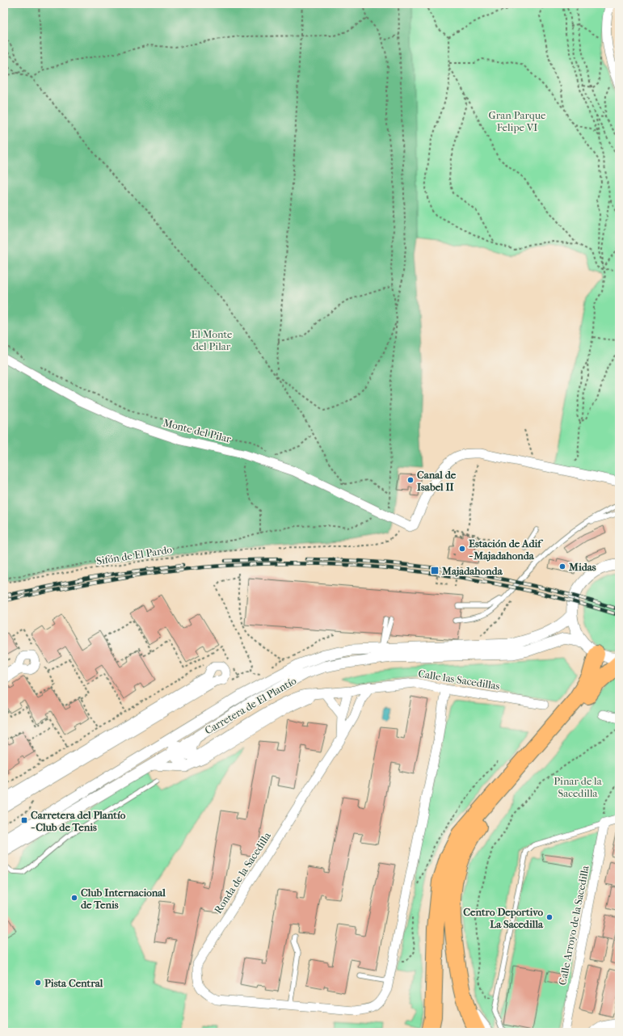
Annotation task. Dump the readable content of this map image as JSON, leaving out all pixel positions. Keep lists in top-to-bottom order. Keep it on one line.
{"streets":{"street":["Monte del Pilar","Calle las Sacedillas","Carretera de El Plantío","Ronda de la Sacedilla","Calle Arroyo de la Sacedilla"],"path":["Sifón de El Pardo"]},"crossings":[["Calle las Sacedillas","Carretera de El Plantío"],["Calle las Sacedillas","Ronda de la Sacedilla"]],"parks":["Gran Parque Felipe VI","El Monte del Pilar","Pinar de la Sacedilla"],"places":{"other":["Canal de Isabel II","Estación de Adif - Majadahonda","Midas","Club Internacional de Tenis","Centro Deportivo La Sacedilla","Pista Central"],"transit":["Majadahonda","Carretera del Plantío - Club de Tenis"]}}
